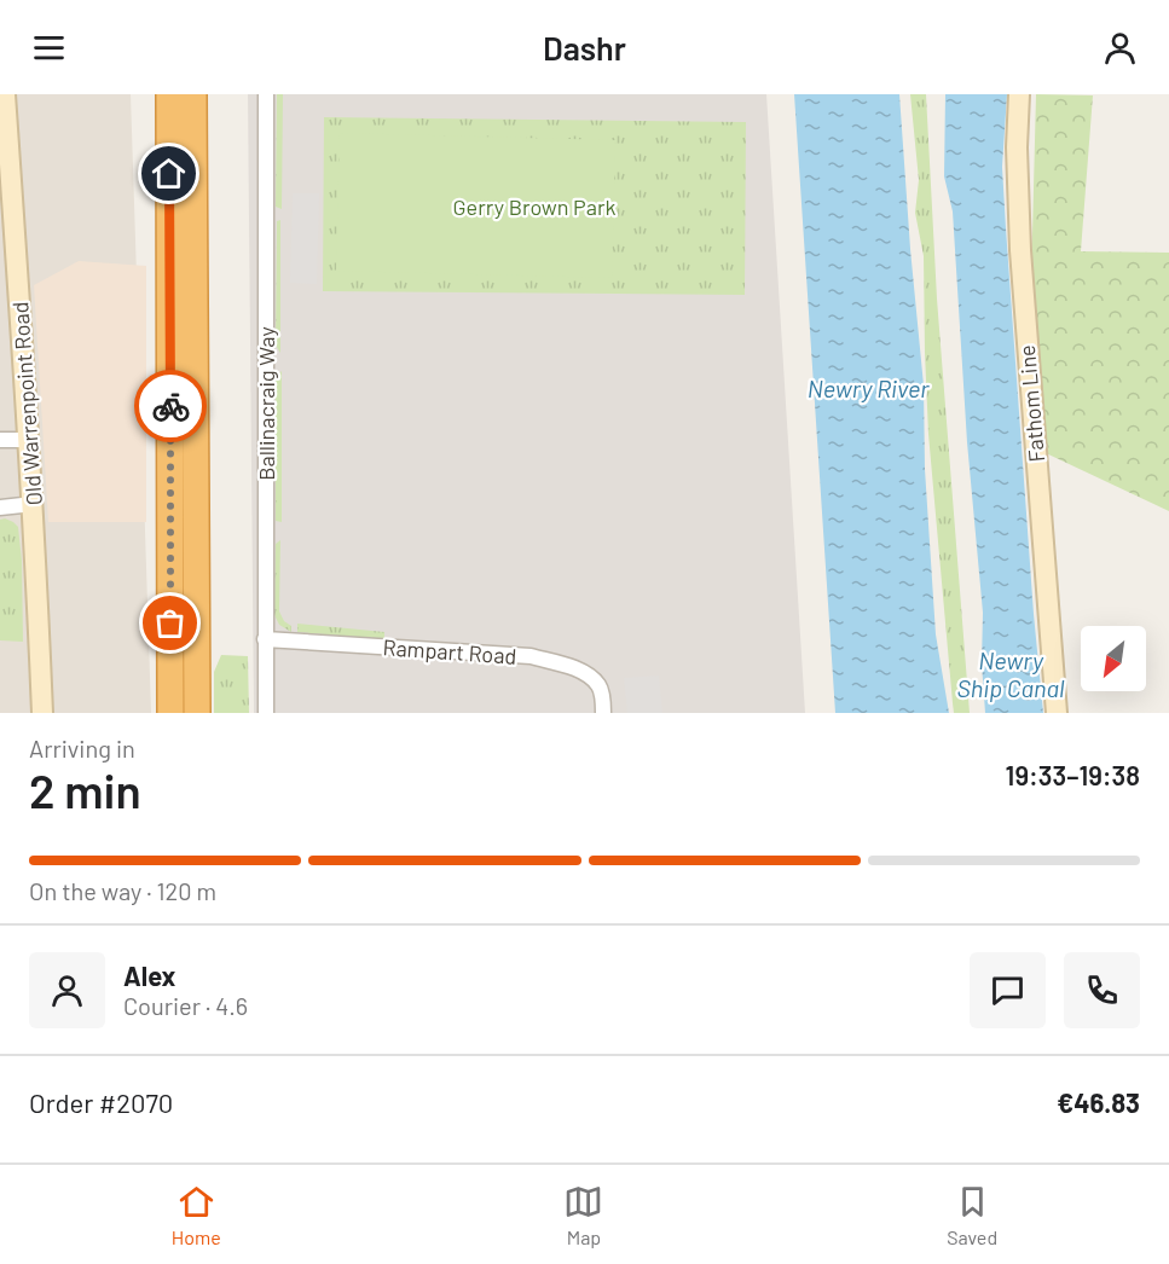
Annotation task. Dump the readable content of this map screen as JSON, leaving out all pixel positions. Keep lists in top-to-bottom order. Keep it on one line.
{"streets":{"street":["Old Warrenpoint Road","Ballinacraig Way","Fathom Line","Rampart Road"]},"crossings":[["Ballinacraig Way","Rampart Road"]],"water":["Newry River","Newry Ship Canal"],"parks":["Gerry Brown Park"],"north":"bottom left","page":{"header":"Dashr","heading":["2 min","Arriving in","19:33–19:38"],"panel":["Alex","Courier · 4.6","Order #2070","€46.83"],"bar":"On the way · 120 m","tabs":["Home","Map","Saved"]}}
